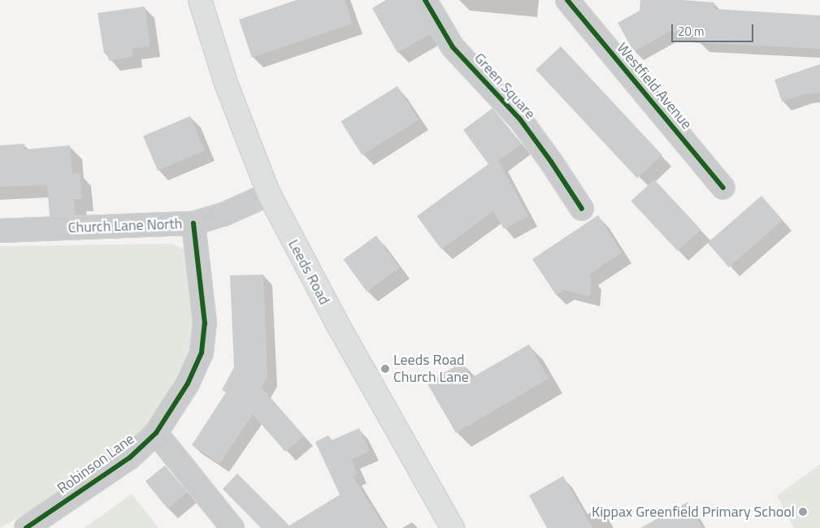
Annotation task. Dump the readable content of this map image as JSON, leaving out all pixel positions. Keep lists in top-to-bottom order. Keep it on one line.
{"streets":{"main road":["Leeds Road"],"street":["Green Square","Westfield Avenue","Church Lane North","Robinson Lane"]},"crossings":[["Church Lane North","Leeds Road"],["Church Lane North","Robinson Lane"]],"places":["Leeds Road Church Lane","Kippax Greenfield Primary School"],"scale_bar":"20 m"}
